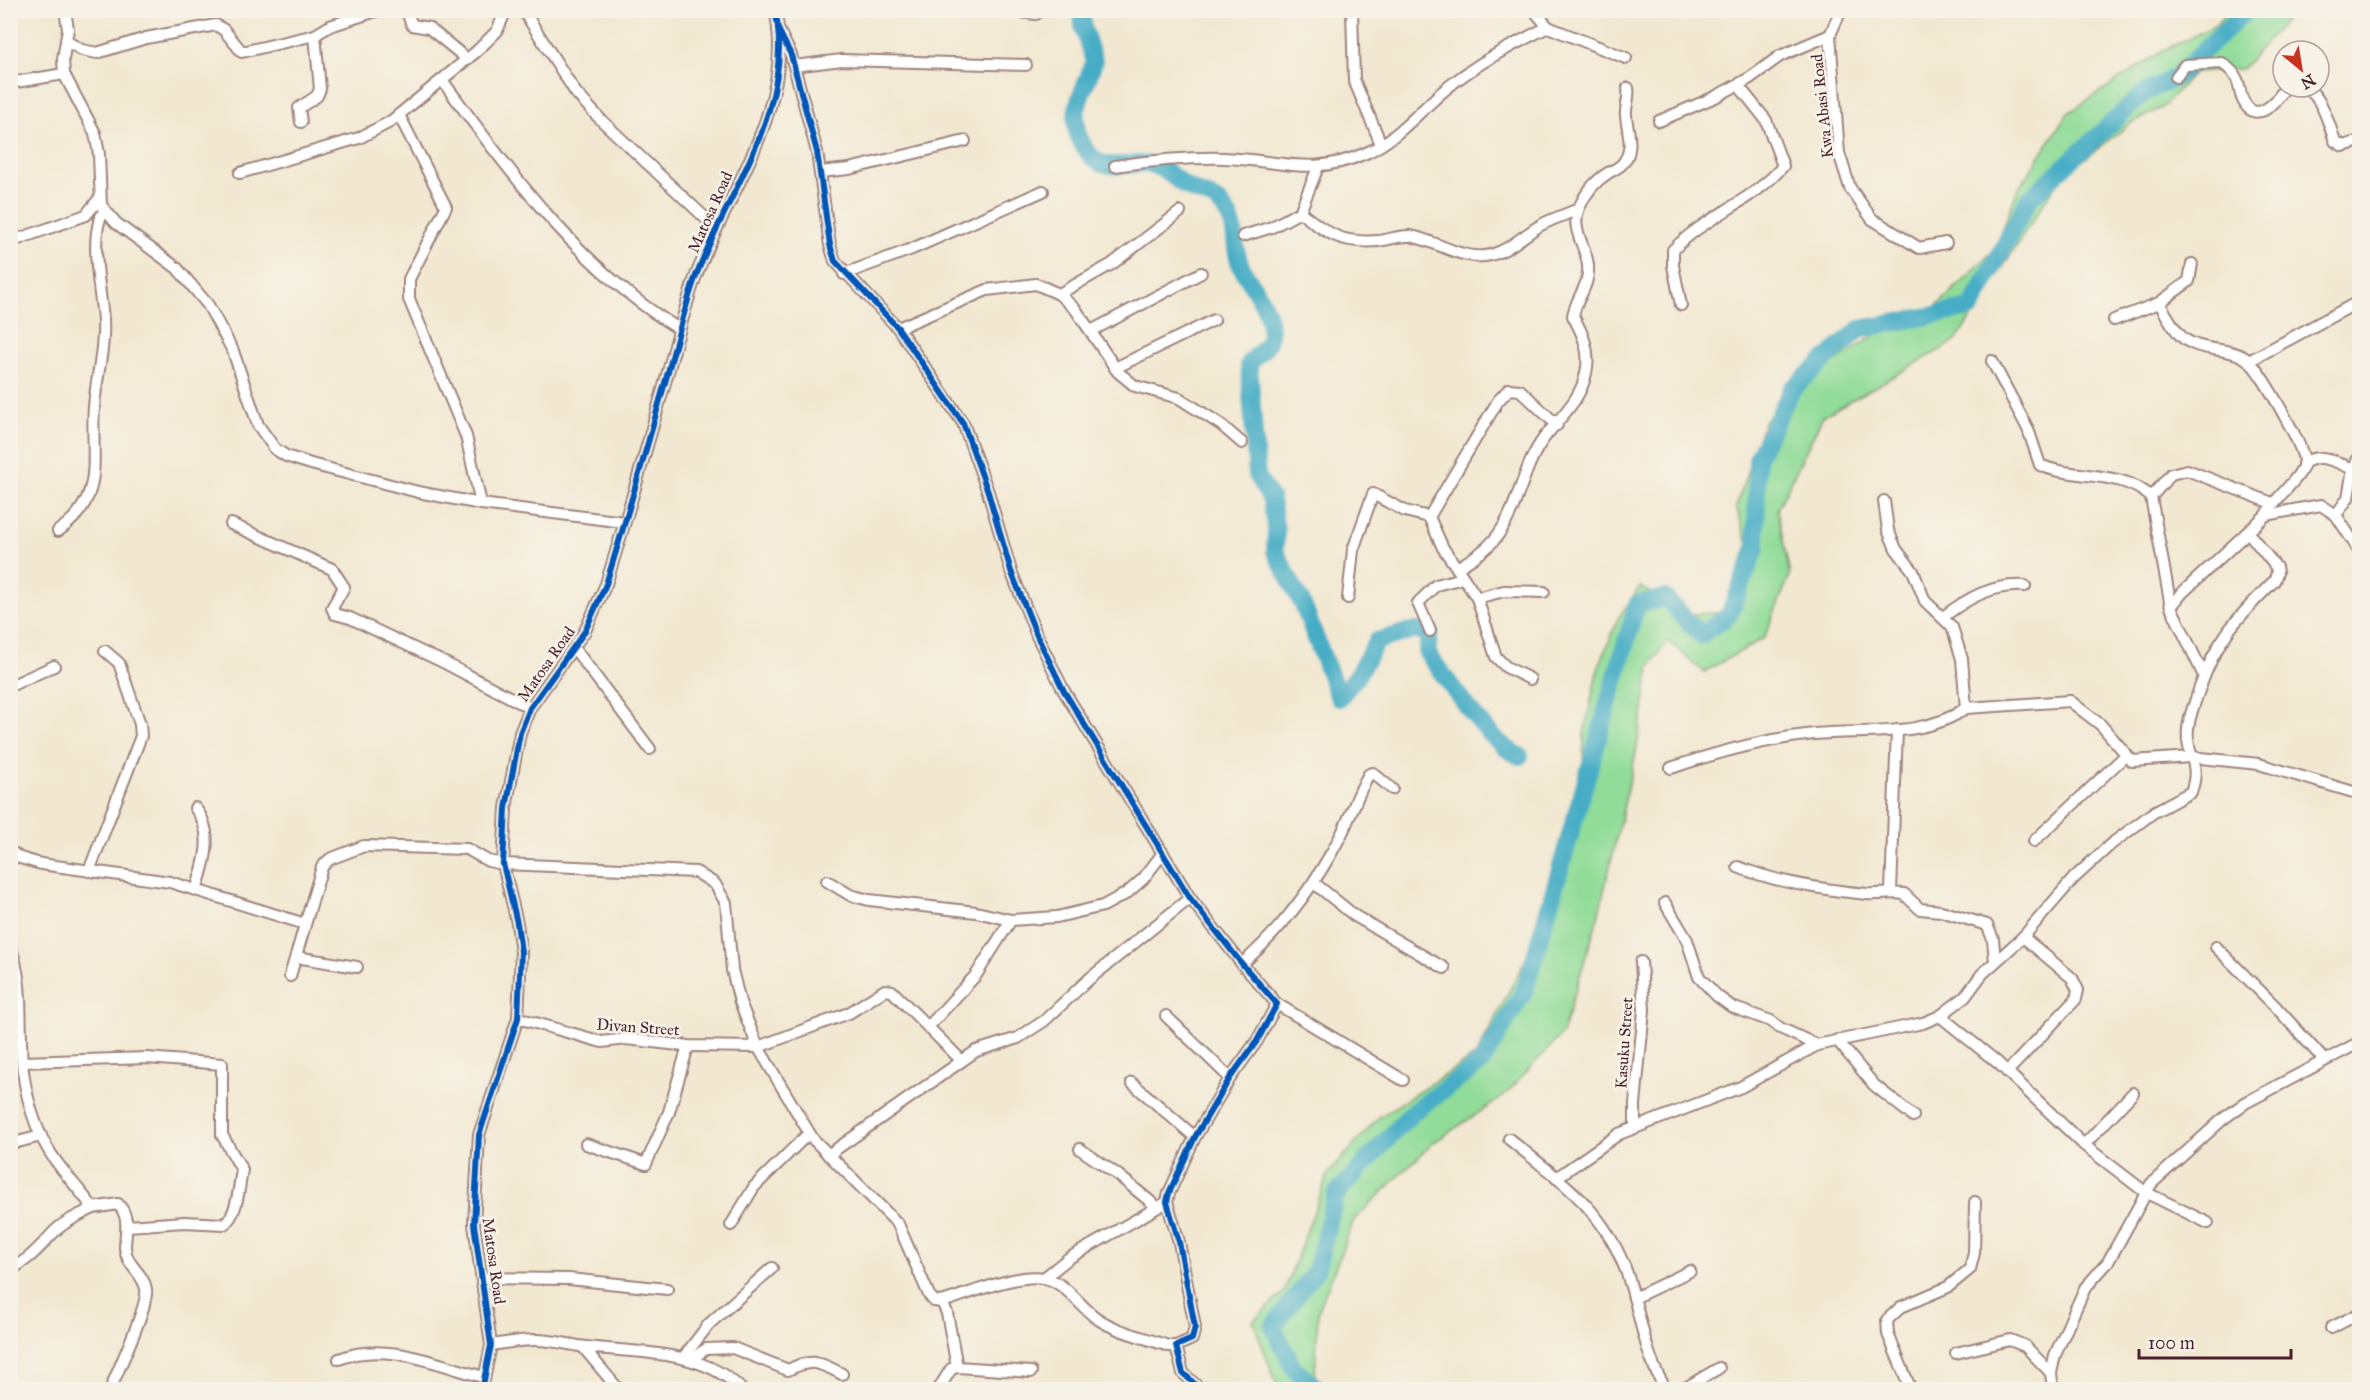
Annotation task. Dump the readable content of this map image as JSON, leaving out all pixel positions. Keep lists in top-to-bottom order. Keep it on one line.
{"streets":{"street":["Kwa Abasi Road","Matosa Road","Divan Street","Kasuku Street"]},"crossings":[["Matosa Road","Divan Street"]],"scale_bar":"100 m","north":"bottom right"}
